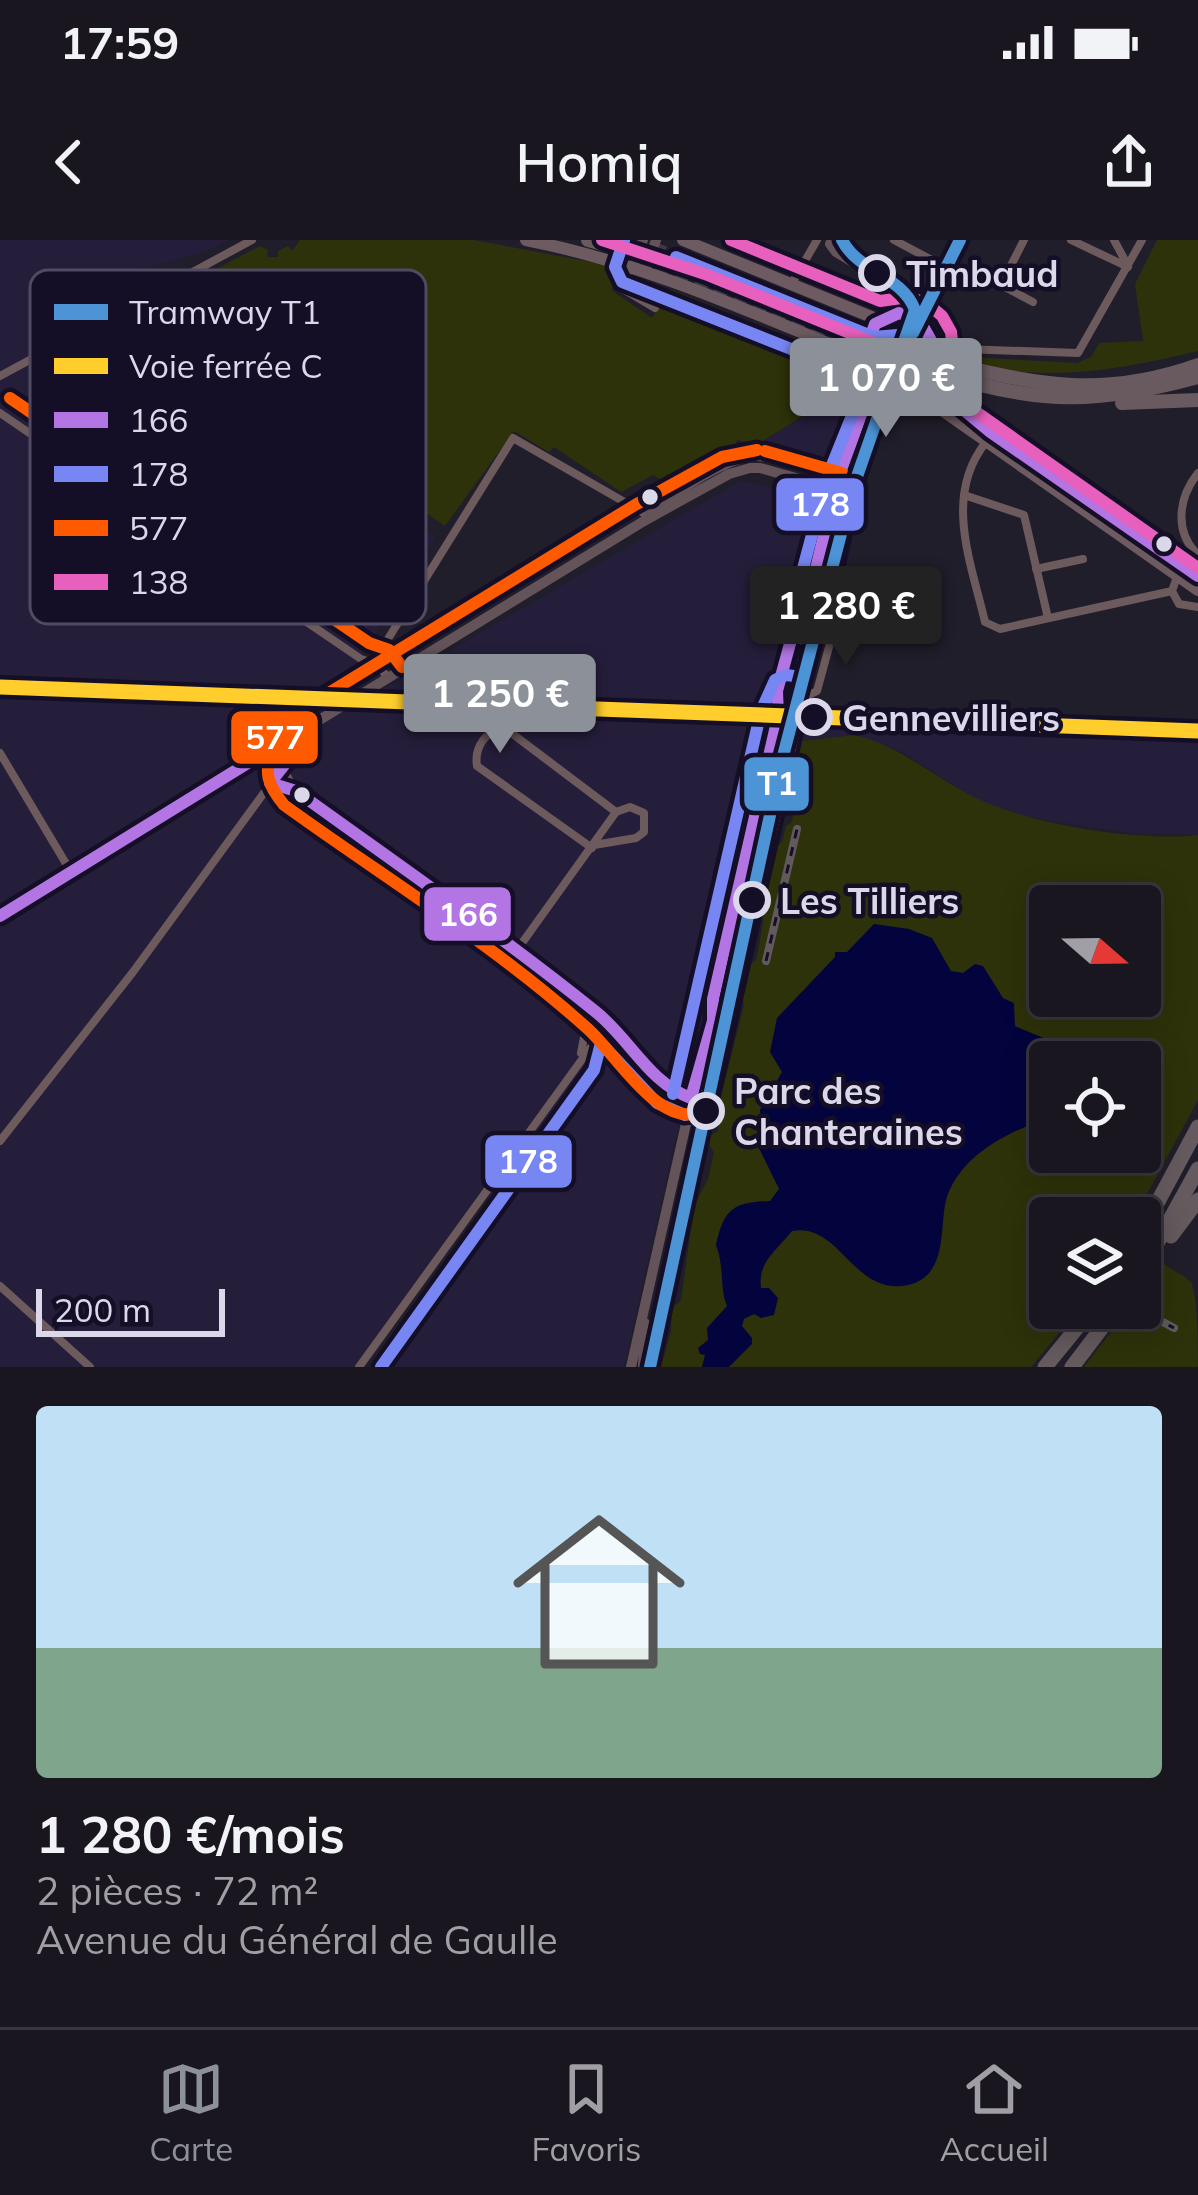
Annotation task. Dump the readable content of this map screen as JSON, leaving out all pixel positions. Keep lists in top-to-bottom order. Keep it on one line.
{"places":["Timbaud","Gennevilliers","Les Tilliers","Parc des Chanteraines"],"lines":["tram line T1","transit line 178","transit line 138","transit line 166","transit line 577","rail line C"],"legend":["Tramway T1","Voie ferrée C","166","178","577","138"],"scale_bar":"200 m","north":"right","page":{"status":"17:59","header":"Homiq","price":["1 070 €","1 280 €","1 250 €"],"scale":"200 m","list":[{"name":"1 280 €/mois","note":"2 pièces · 72 m² · Avenue du Général de Gaulle"}],"tabs":["Carte","Favoris","Accueil"]}}
